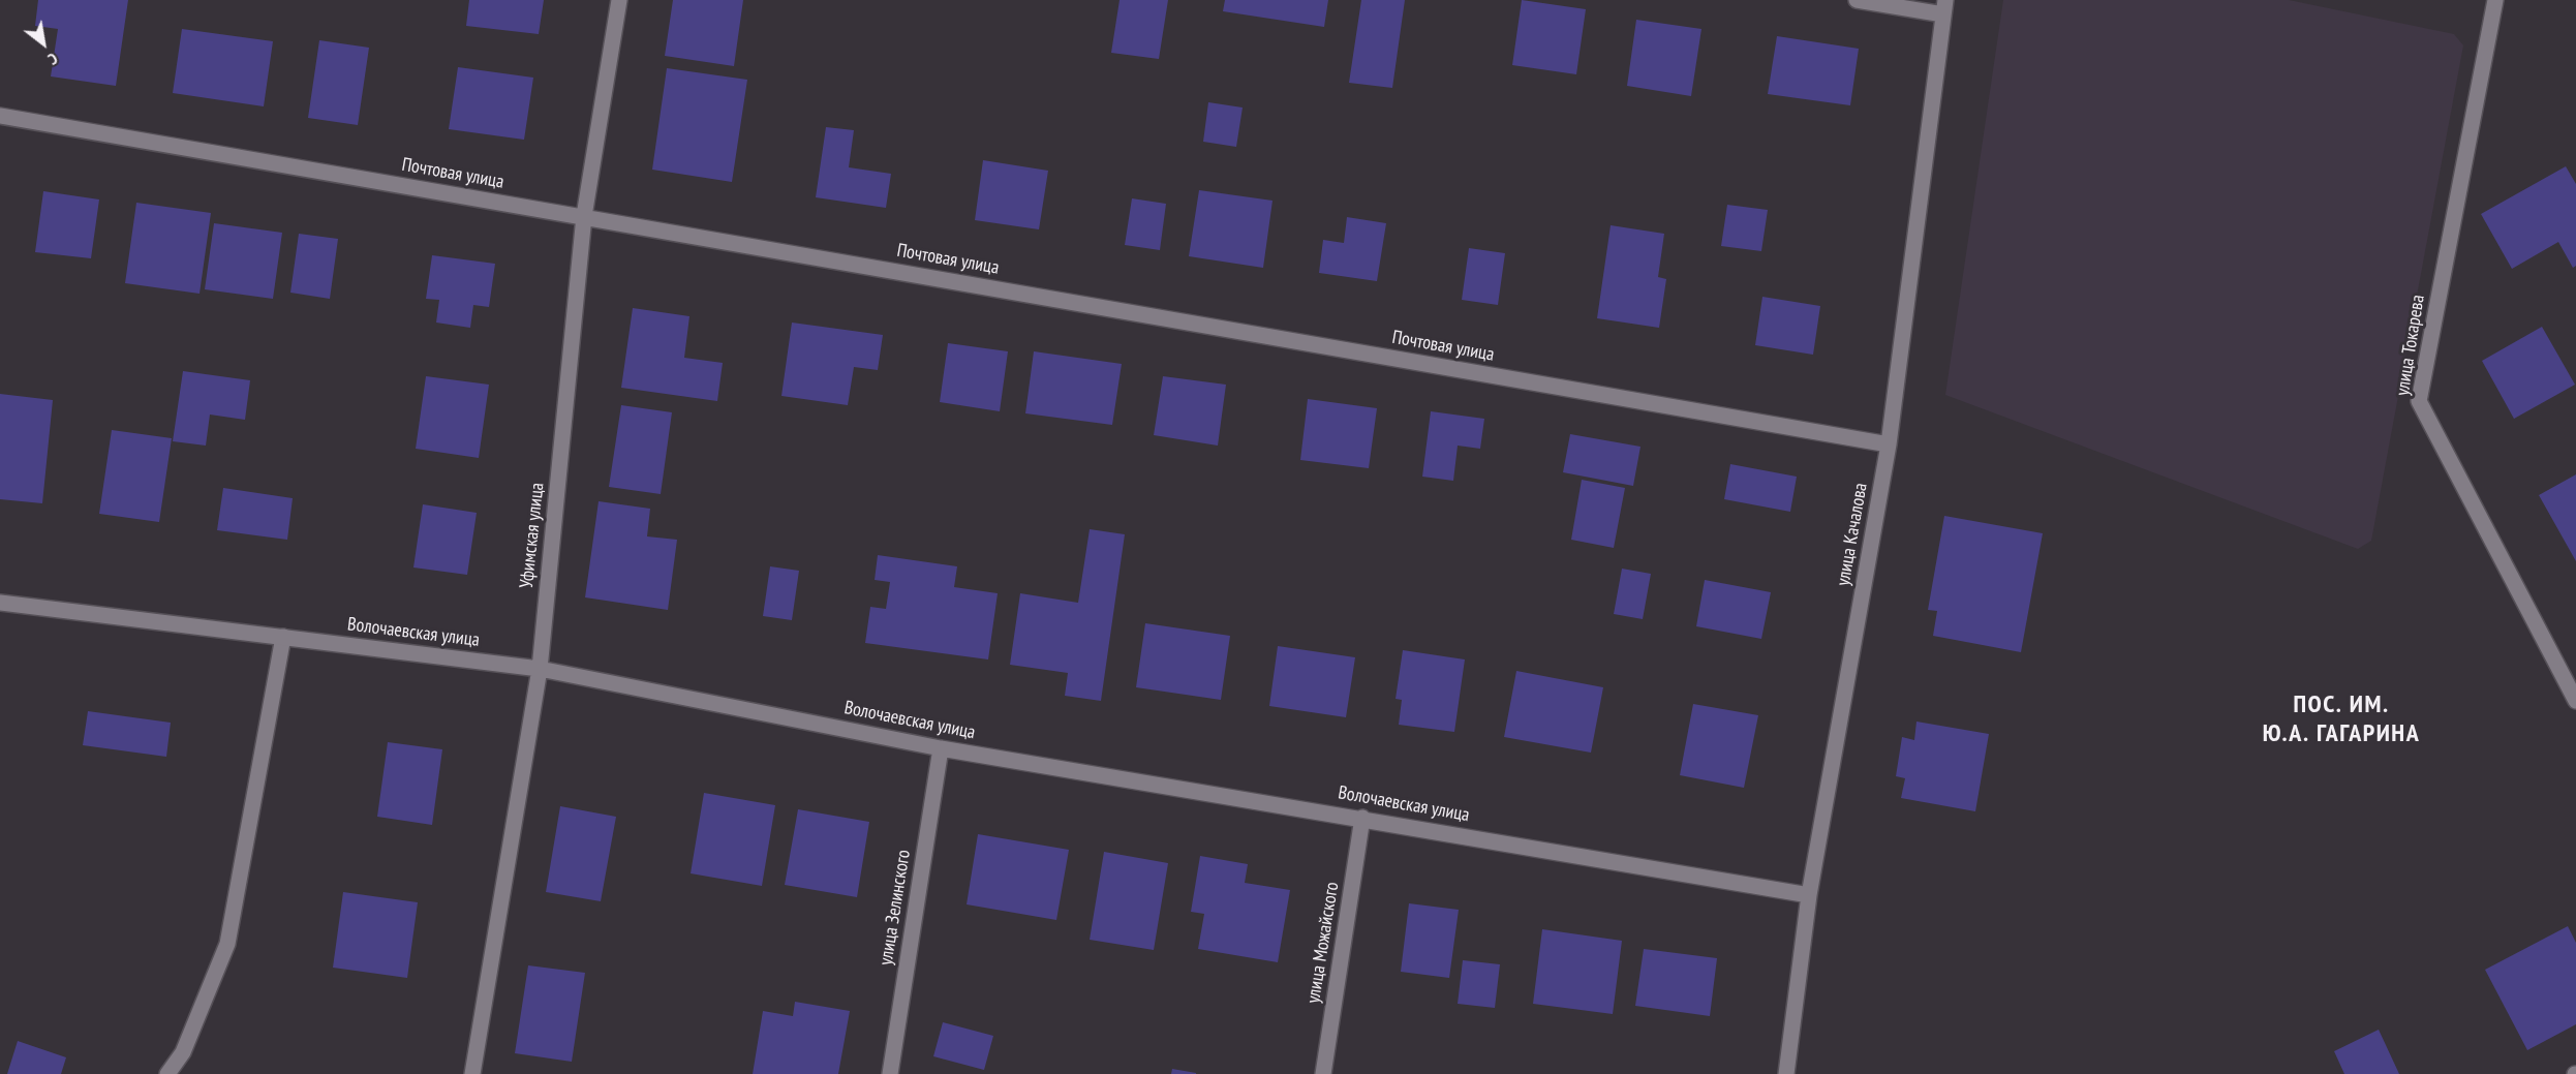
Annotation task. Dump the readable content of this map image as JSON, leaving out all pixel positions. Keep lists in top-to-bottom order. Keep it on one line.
{"streets":{"street":["Почтовая улица","улица Токарева","улица Качалова","Уфимская улица","Волочаевская улица","улица Зелинского","улица Можайского"]},"crossings":[["Почтовая улица","улица Качалова"],["Почтовая улица","Уфимская улица"],["улица Качалова","Волочаевская улица"],["Уфимская улица","Волочаевская улица"],["Волочаевская улица","улица Зелинского"],["Волочаевская улица","улица Можайского"]],"districts":["ПОС. ИМ. Ю.А. ГАГАРИНА"],"north":"bottom right"}
